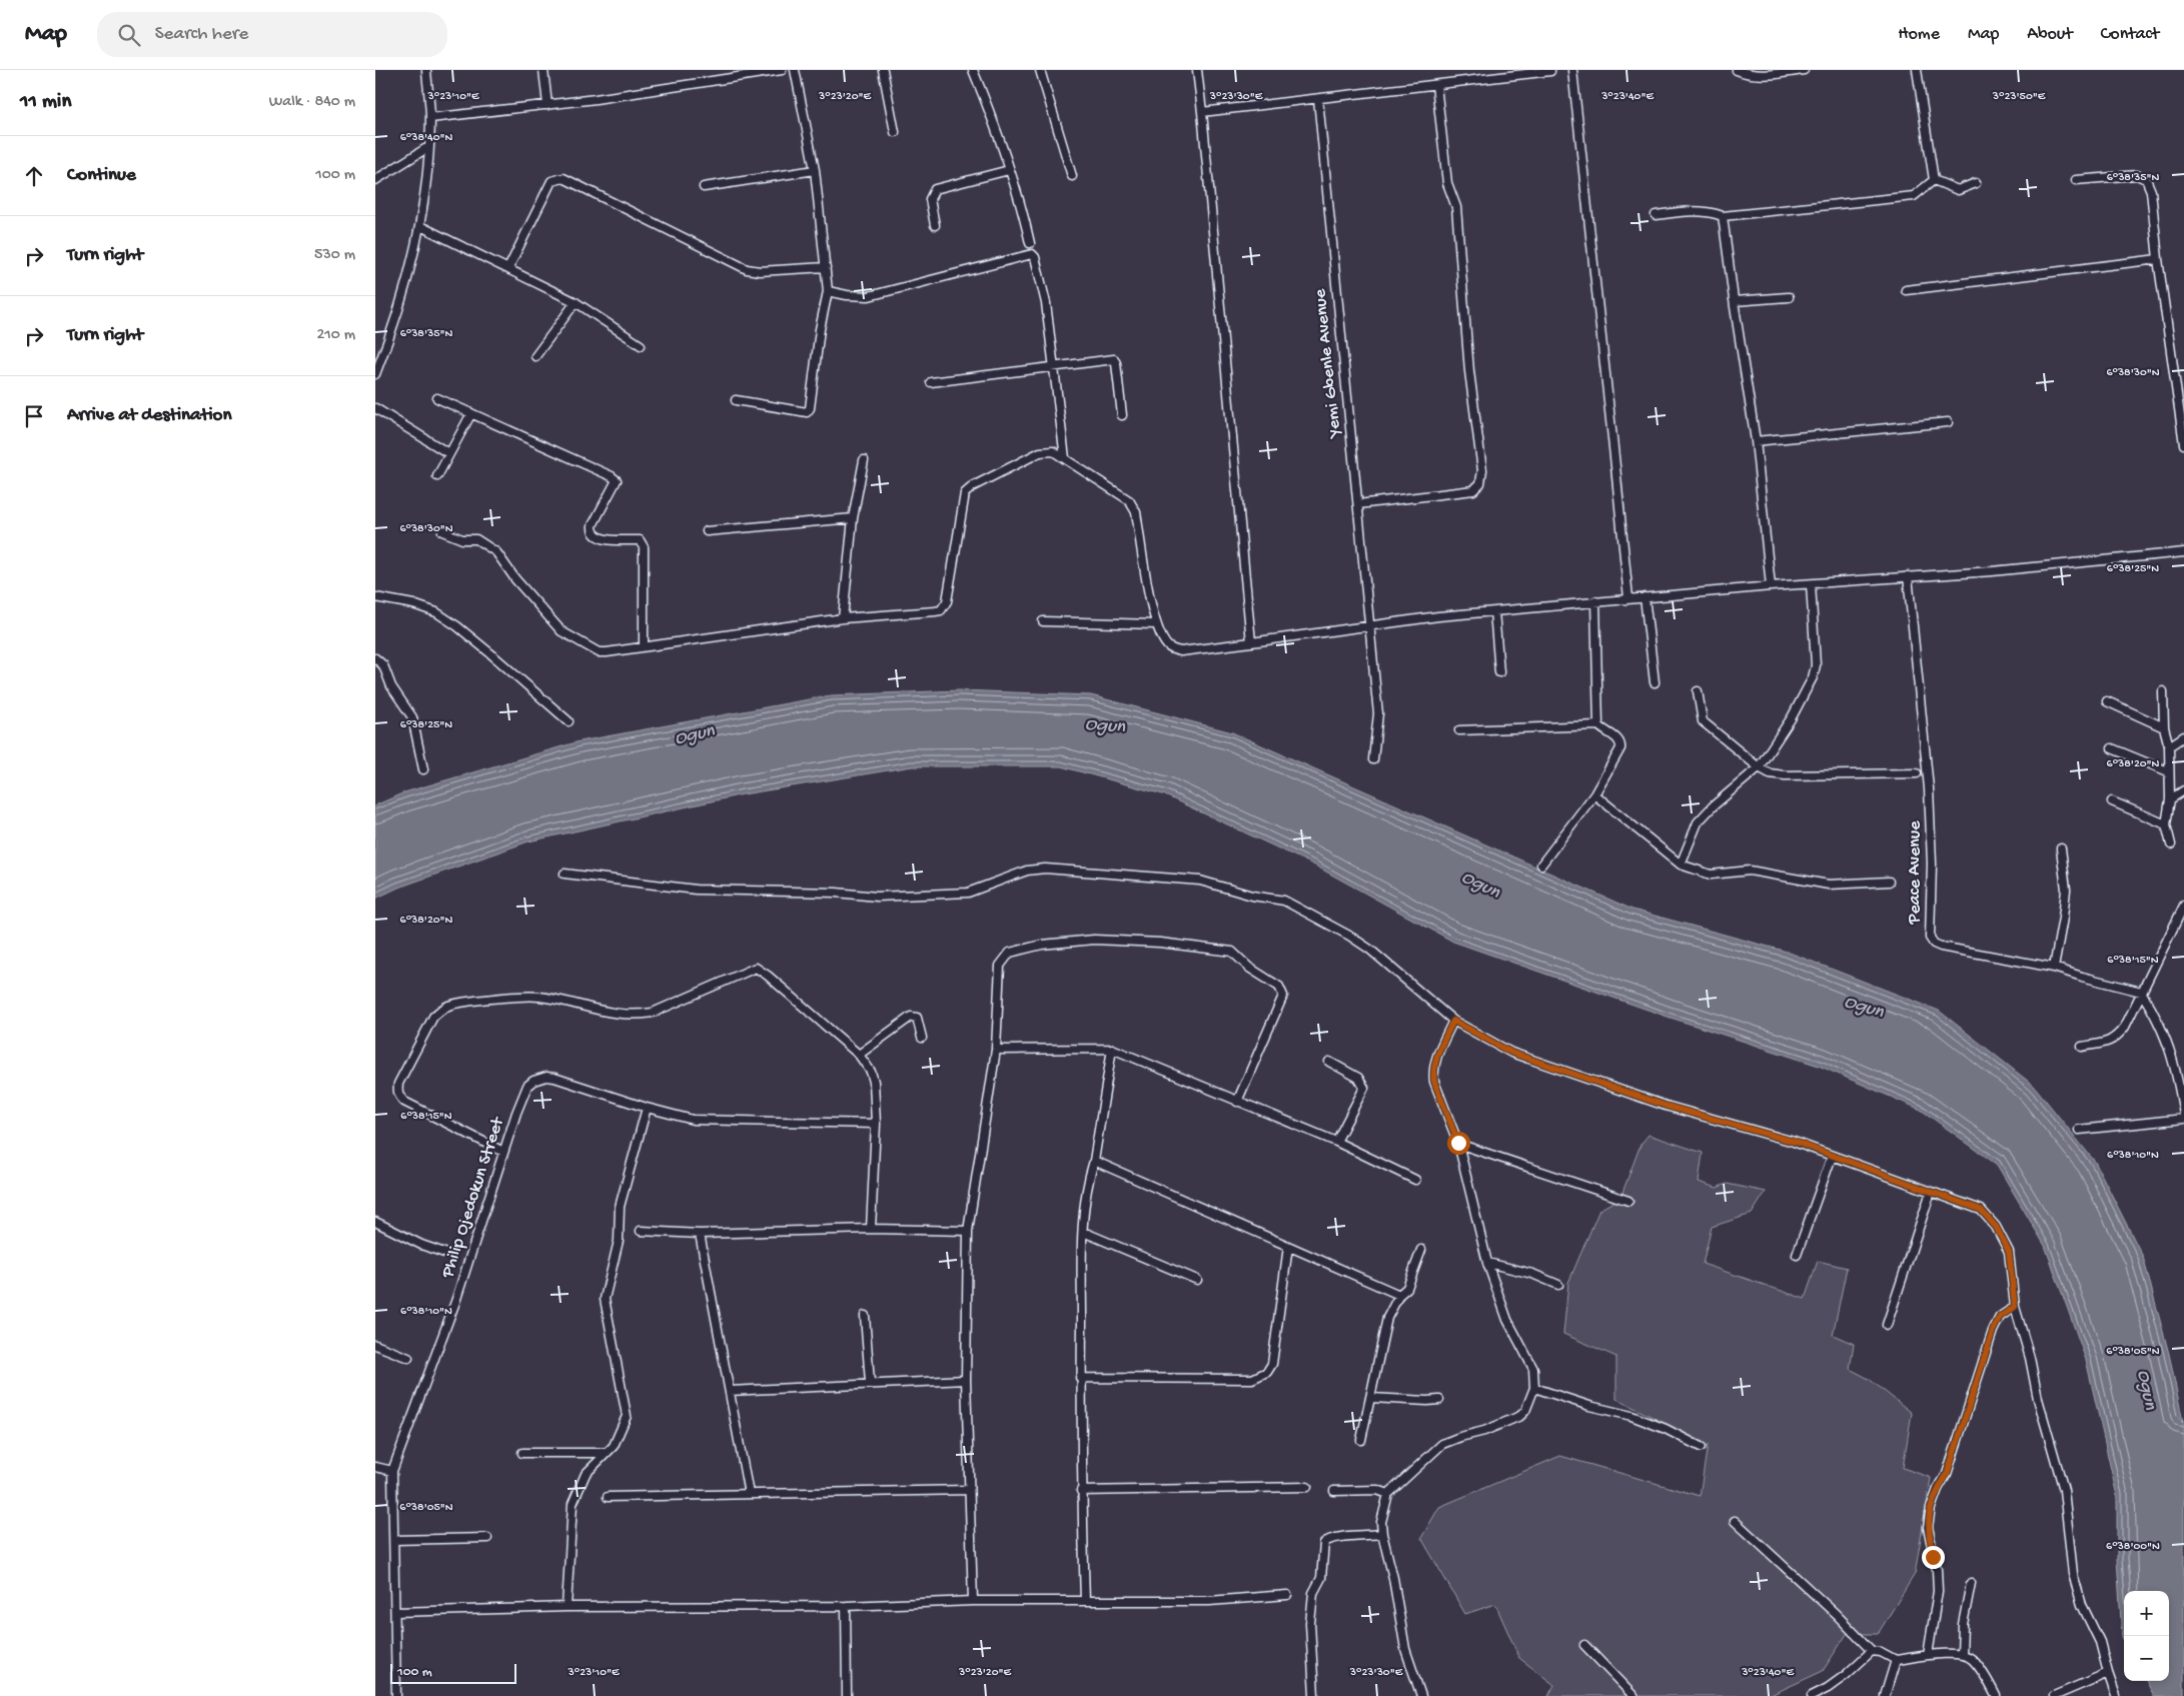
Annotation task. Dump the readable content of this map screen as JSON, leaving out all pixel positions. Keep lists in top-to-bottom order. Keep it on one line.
{"streets":{"street":["Yemi Gbenle Avenue","Peace Avenue","Philip Ojedokun Street"]},"water":["Ogun"],"scale_bar":"100 m","page":{"header":"Map","search":"Search here","nav":["Home","Map","About","Contact"],"heading":["11 min","Walk · 840 m"],"list":[["Continue","100 m"],["Turn right","530 m"],["Turn right","210 m"],"Arrive at destination"],"map_buttons":["+","−"],"scale":"100 m"},"coordinates":["3°23'10\"E","3°23'20\"E","3°23'30\"E","3°23'40\"E","3°23'50\"E","6°38'40\"N","6°38'35\"N","6°38'30\"N","6°38'25\"N","6°38'20\"N","6°38'15\"N","6°38'10\"N","6°38'05\"N","6°38'00\"N"]}
